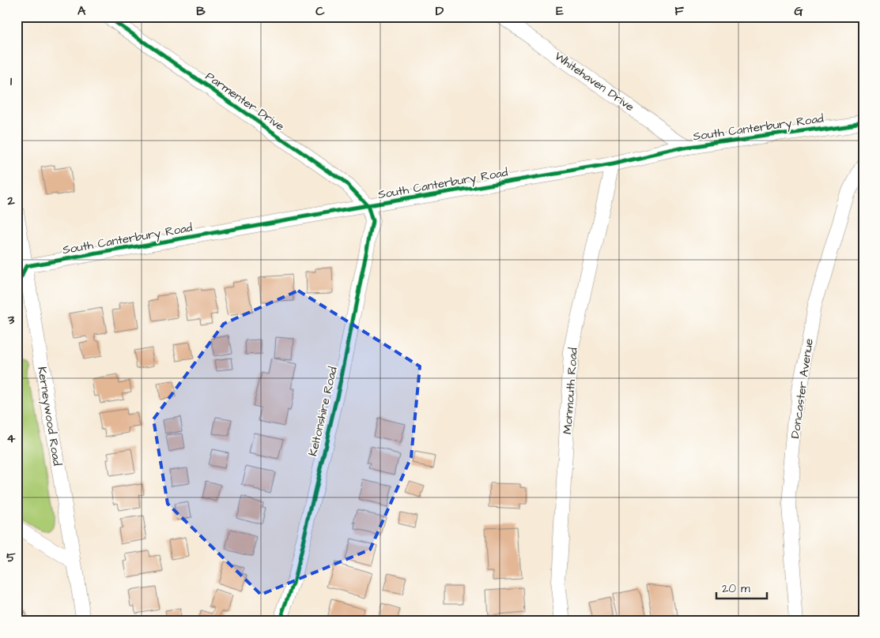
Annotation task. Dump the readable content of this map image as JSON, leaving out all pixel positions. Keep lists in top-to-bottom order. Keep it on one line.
{"streets":{"street":["Whitehaven Drive","Parmenter Drive","South Canterbury Road","Doncaster Avenue","Monmouth Road","Keltonshire Road","Kerneywood Road"]},"crossings":[["Whitehaven Drive","South Canterbury Road"],["Parmenter Drive","South Canterbury Road"],["Parmenter Drive","Keltonshire Road"],["South Canterbury Road","Monmouth Road"],["South Canterbury Road","Keltonshire Road"],["South Canterbury Road","Kerneywood Road"]],"scale_bar":"20 m","grid":{"columns":["A","B","C","D","E","F","G"],"rows":["1","2","3","4","5"]}}
